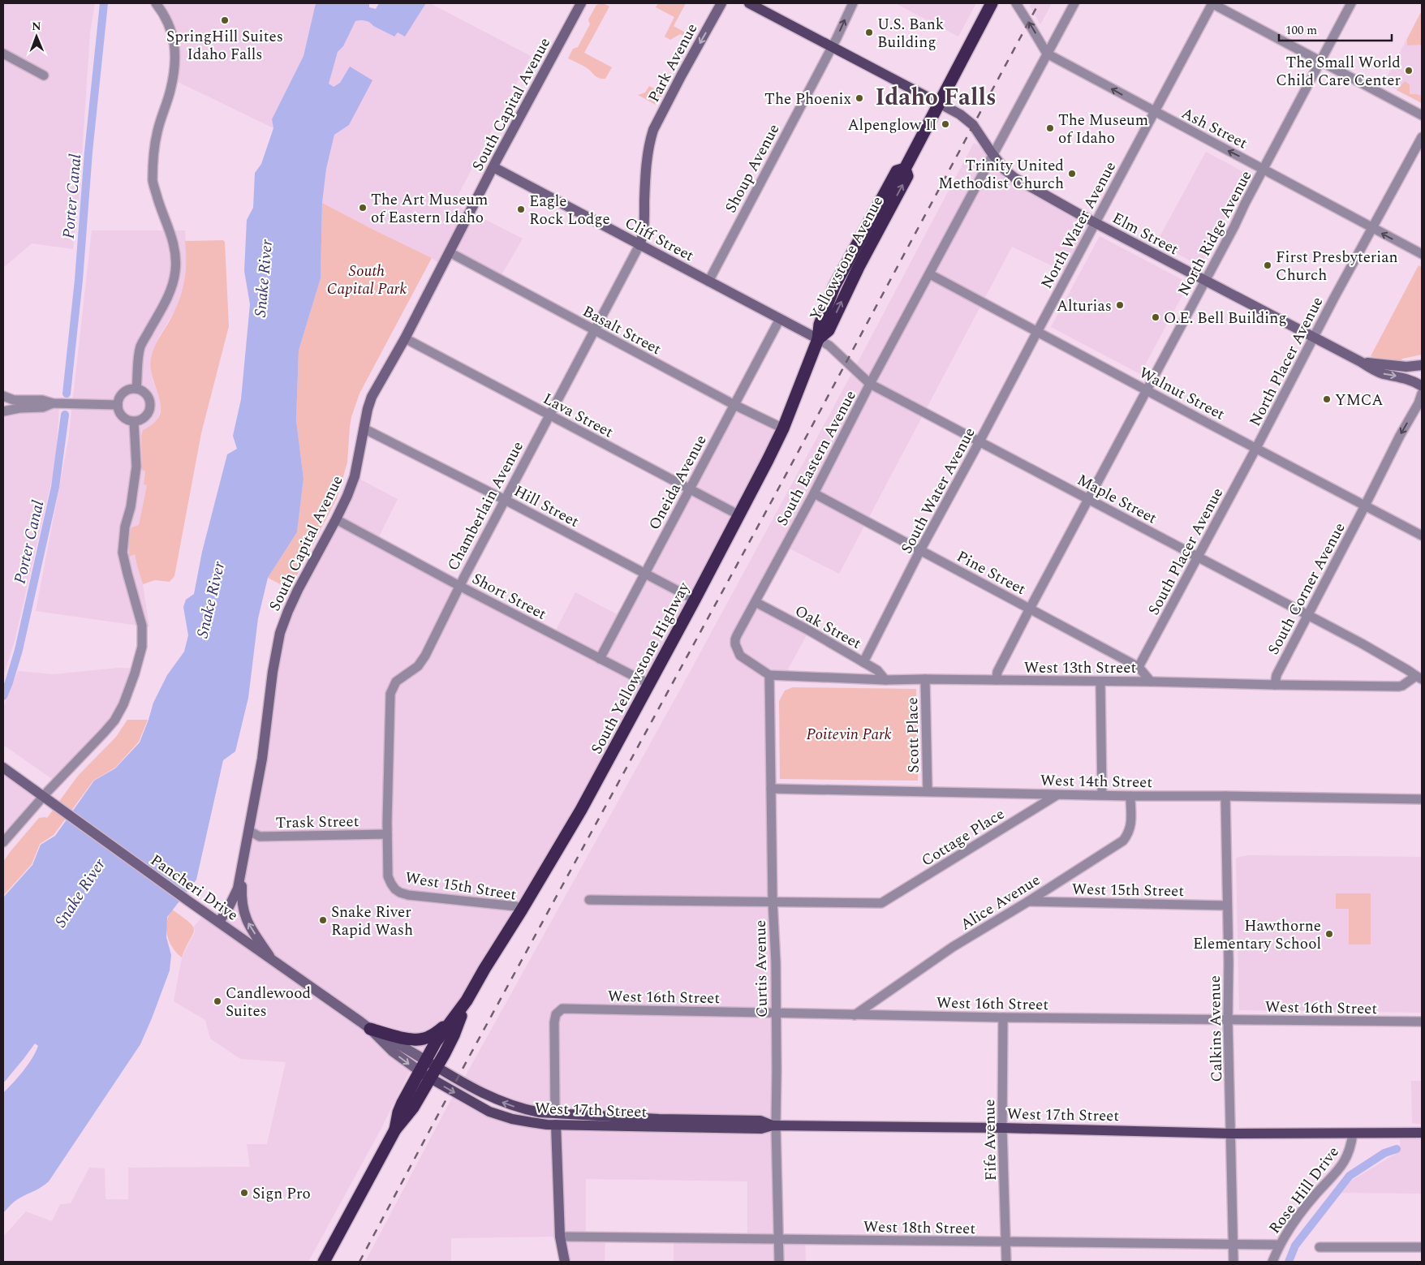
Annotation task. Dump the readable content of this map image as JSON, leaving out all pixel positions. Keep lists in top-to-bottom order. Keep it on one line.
{"streets":{"highway":["Yellowstone Avenue","South Yellowstone Highway"],"main road":["Pancheri Drive","West 17th Street"],"street":["Park Avenue","South Capital Avenue","Ash Street","Shoup Avenue","North Water Avenue","Elm Street","North Ridge Avenue","Cliff Street","Basalt Street","North Placer Avenue","Walnut Street","Lava Street","South Eastern Avenue","Oneida Avenue","South Water Avenue","Maple Street","Chamberlain Avenue","Hill Street","South Placer Avenue","Pine Street","South Corner Avenue","Short Street","Oak Street","West 13th Street","Scott Place","West 14th Street","Trask Street","Cottage Place","West 15th Street","Alice Avenue","Curtis Avenue","West 16th Street","Calkins Avenue","Fife Avenue","Rose Hill Drive","West 18th Street"]},"crossings":[["Park Avenue","Chamberlain Avenue"],["South Capital Avenue","Cliff Street"],["South Capital Avenue","Basalt Street"],["South Capital Avenue","Lava Street"],["South Capital Avenue","Hill Street"],["South Capital Avenue","Short Street"],["South Capital Avenue","Trask Street"],["South Capital Avenue","Pancheri Drive"],["Ash Street","North Water Avenue"],["Ash Street","North Ridge Avenue"],["Ash Street","North Placer Avenue"],["Ash Street","South Eastern Avenue"],["Shoup Avenue","Cliff Street"],["North Water Avenue","Elm Street"],["North Water Avenue","Walnut Street"],["North Water Avenue","South Water Avenue"],["Elm Street","North Ridge Avenue"],["Elm Street","Yellowstone Avenue"],["Elm Street","North Placer Avenue"],["Elm Street","South Eastern Avenue"],["Elm Street","South Corner Avenue"],["North Ridge Avenue","Walnut Street"],["North Ridge Avenue","Maple Street"],["North Ridge Avenue","Pine Street"],["North Ridge Avenue","West 13th Street"],["Cliff Street","Yellowstone Avenue"],["Cliff Street","Oneida Avenue"],["Cliff Street","Maple Street"],["Cliff Street","Chamberlain Avenue"],["Cliff Street","South Yellowstone Highway"],["Yellowstone Avenue","Maple Street"],["Yellowstone Avenue","South Yellowstone Highway"],["Basalt Street","Oneida Avenue"],["Basalt Street","Chamberlain Avenue"],["Basalt Street","South Yellowstone Highway"],["North Placer Avenue","Walnut Street"],["North Placer Avenue","South Placer Avenue"],["Walnut Street","South Eastern Avenue"],["Walnut Street","South Water Avenue"],["Walnut Street","South Placer Avenue"],["Walnut Street","South Corner Avenue"],["Lava Street","Oneida Avenue"],["Lava Street","Chamberlain Avenue"],["Lava Street","South Yellowstone Highway"],["South Eastern Avenue","Maple Street"],["South Eastern Avenue","Pine Street"],["South Eastern Avenue","Oak Street"],["South Eastern Avenue","West 13th Street"],["South Eastern Avenue","Curtis Avenue"],["Oneida Avenue","Hill Street"],["Oneida Avenue","Short Street"],["South Water Avenue","Maple Street"],["South Water Avenue","Pine Street"],["South Water Avenue","Oak Street"],["Maple Street","South Placer Avenue"],["Maple Street","South Corner Avenue"],["Maple Street","West 13th Street"],["Maple Street","South Yellowstone Highway"],["Chamberlain Avenue","Hill Street"],["Chamberlain Avenue","Short Street"],["Chamberlain Avenue","Trask Street"],["Chamberlain Avenue","West 15th Street"],["Hill Street","South Yellowstone Highway"],["South Placer Avenue","Pine Street"],["Pine Street","West 13th Street"],["South Corner Avenue","West 13th Street"],["Short Street","South Yellowstone Highway"],["Oak Street","West 13th Street"],["West 13th Street","Scott Place"],["West 13th Street","Curtis Avenue"],["South Yellowstone Highway","West 15th Street"],["South Yellowstone Highway","Pancheri Drive"],["South Yellowstone Highway","West 17th Street"],["Scott Place","West 14th Street"],["West 14th Street","Cottage Place"],["West 14th Street","Alice Avenue"],["West 14th Street","Curtis Avenue"],["West 14th Street","Calkins Avenue"],["Cottage Place","Curtis Avenue"],["West 15th Street","Alice Avenue"],["West 15th Street","Calkins Avenue"],["Pancheri Drive","West 17th Street"],["Alice Avenue","West 16th Street"],["Curtis Avenue","West 16th Street"],["Curtis Avenue","West 17th Street"],["Curtis Avenue","West 18th Street"],["West 16th Street","Calkins Avenue"],["West 16th Street","West 17th Street"],["West 16th Street","Fife Avenue"],["Calkins Avenue","West 17th Street"],["Calkins Avenue","West 18th Street"],["West 17th Street","Fife Avenue"],["West 17th Street","Rose Hill Drive"],["Fife Avenue","West 18th Street"],["Rose Hill Drive","West 18th Street"]],"one_way":["Park Avenue","Ash Street","South Corner Avenue"],"districts":["Idaho Falls"],"water":["Porter Canal","Snake River"],"parks":["South Capital Park","Poitevin Park"],"places":["SpringHill Suites Idaho Falls","U.S. Bank Building","The Small World Child Care Center","The Phoenix","Alpenglow II","The Museum of Idaho","Trinity United Methodist Church","The Art Museum of Eastern Idaho","Eagle Rock Lodge","First Presbyterian Church","Alturias","O.E. Bell Building","YMCA","Snake River Rapid Wash","Hawthorne Elementary School","Candlewood Suites","Sign Pro"],"scale_bar":"100 m","north":"top"}
